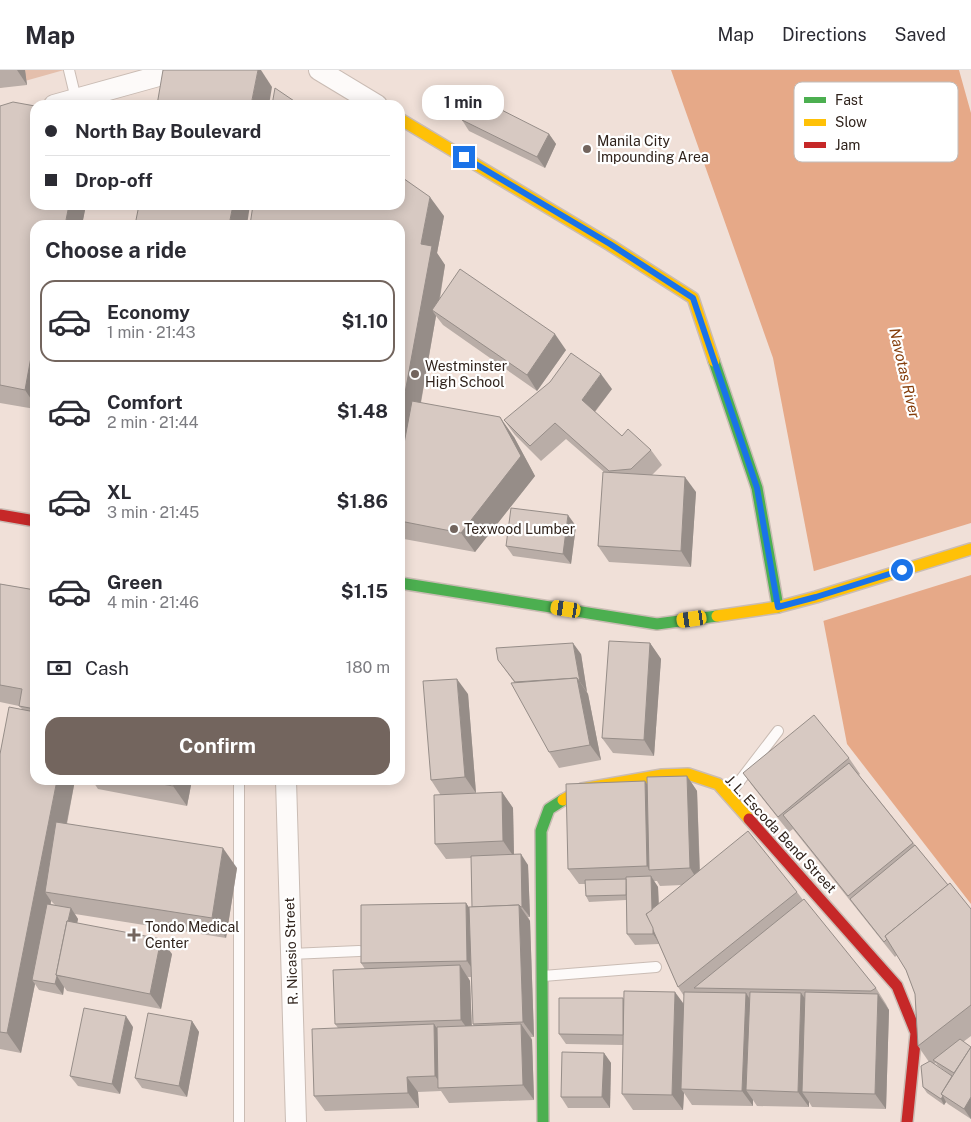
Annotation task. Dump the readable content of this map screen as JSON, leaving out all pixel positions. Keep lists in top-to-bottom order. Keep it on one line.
{"streets":{"street":["J. L. Escoda Bend Street","R. Nicasio Street"]},"water":["Navotas River"],"places":{"other":["Manila City Impounding Area","Westminster High School","Texwood Lumber"],"health":["Tondo Medical Center"]},"legend":["Fast","Slow","Jam"],"page":{"header":"Map","nav":["Map","Directions","Saved"],"bubble":"1 min","banner":["North Bay Boulevard","Drop-off"],"heading":"Choose a ride","list":[{"name":"Economy","note":"1 min · 21:43","value":"$1.10"},{"name":"Comfort","note":"2 min · 21:44","value":"$1.48"},{"name":"XL","note":"3 min · 21:45","value":"$1.86"},{"name":"Green","note":"4 min · 21:46","value":"$1.15"}],"pay":["Cash","180 m"],"buttons":"Confirm"}}
